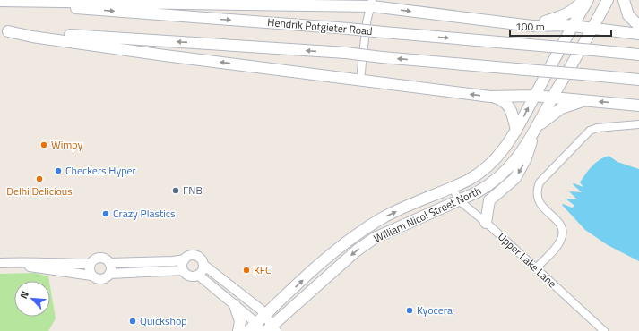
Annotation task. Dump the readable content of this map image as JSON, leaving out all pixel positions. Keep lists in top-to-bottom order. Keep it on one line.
{"streets":{"main road":["Hendrik Potgieter Road","William Nicol Street North"],"street":["Upper Lake Lane"]},"crossings":[["William Nicol Street North","Upper Lake Lane"]],"places":["Wimpy","Checkers Hyper","Delhi Delicious","FNB","Crazy Plastics","KFC","Kyocera","Quickshop"],"scale_bar":"100 m","north":"top left"}
